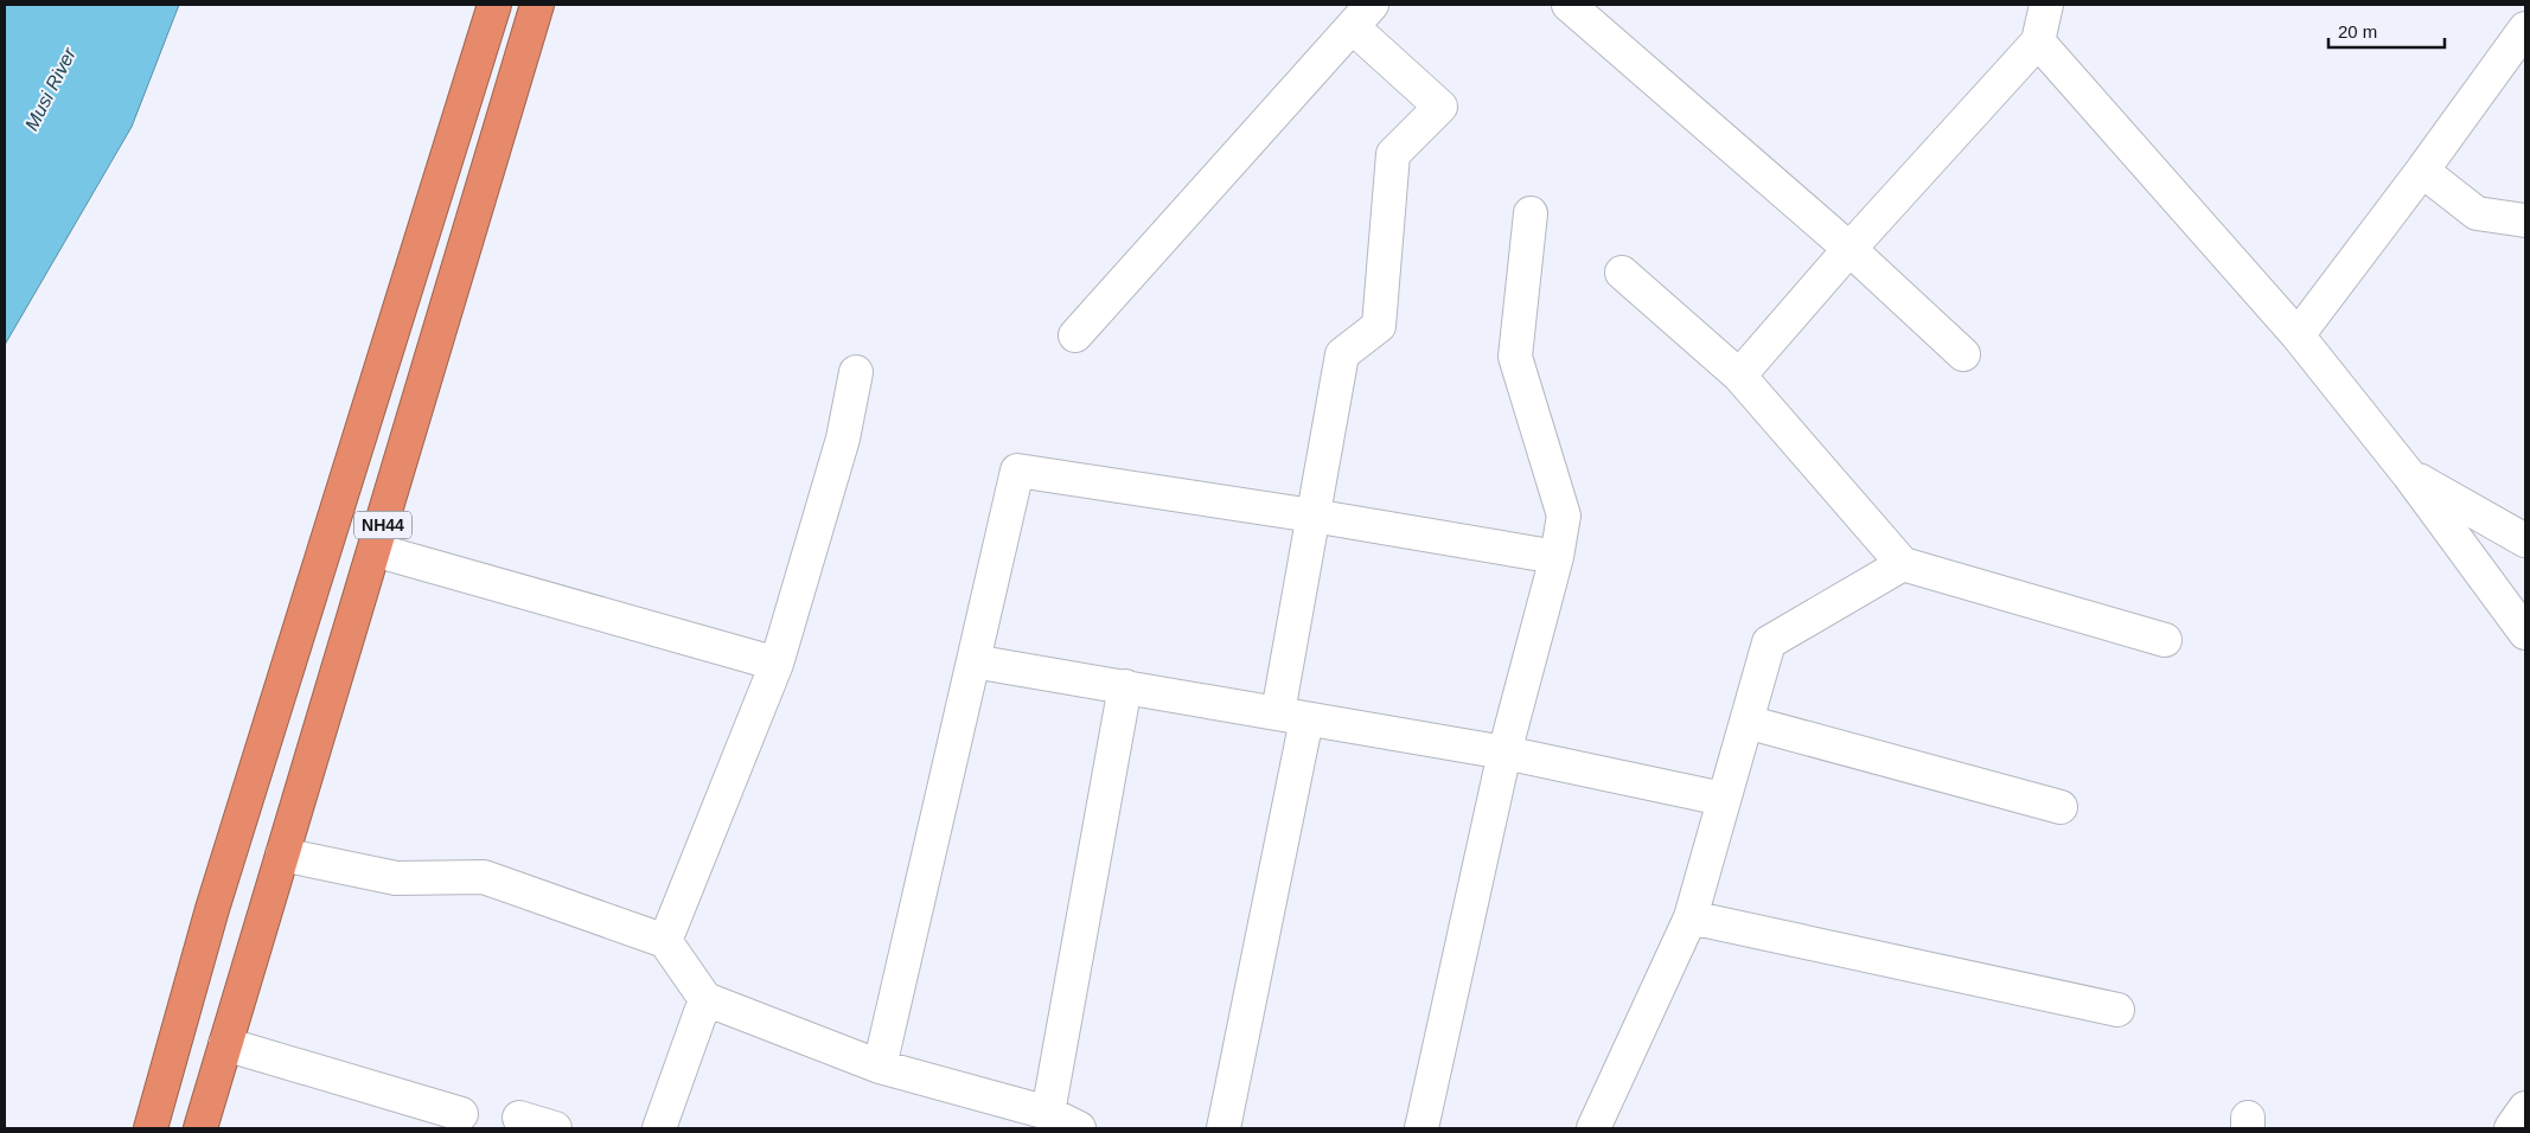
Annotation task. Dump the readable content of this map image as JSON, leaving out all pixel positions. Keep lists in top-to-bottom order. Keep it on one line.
{"streets":{"highway":["NH44"]},"water":["Musi River"],"scale_bar":"20 m"}
